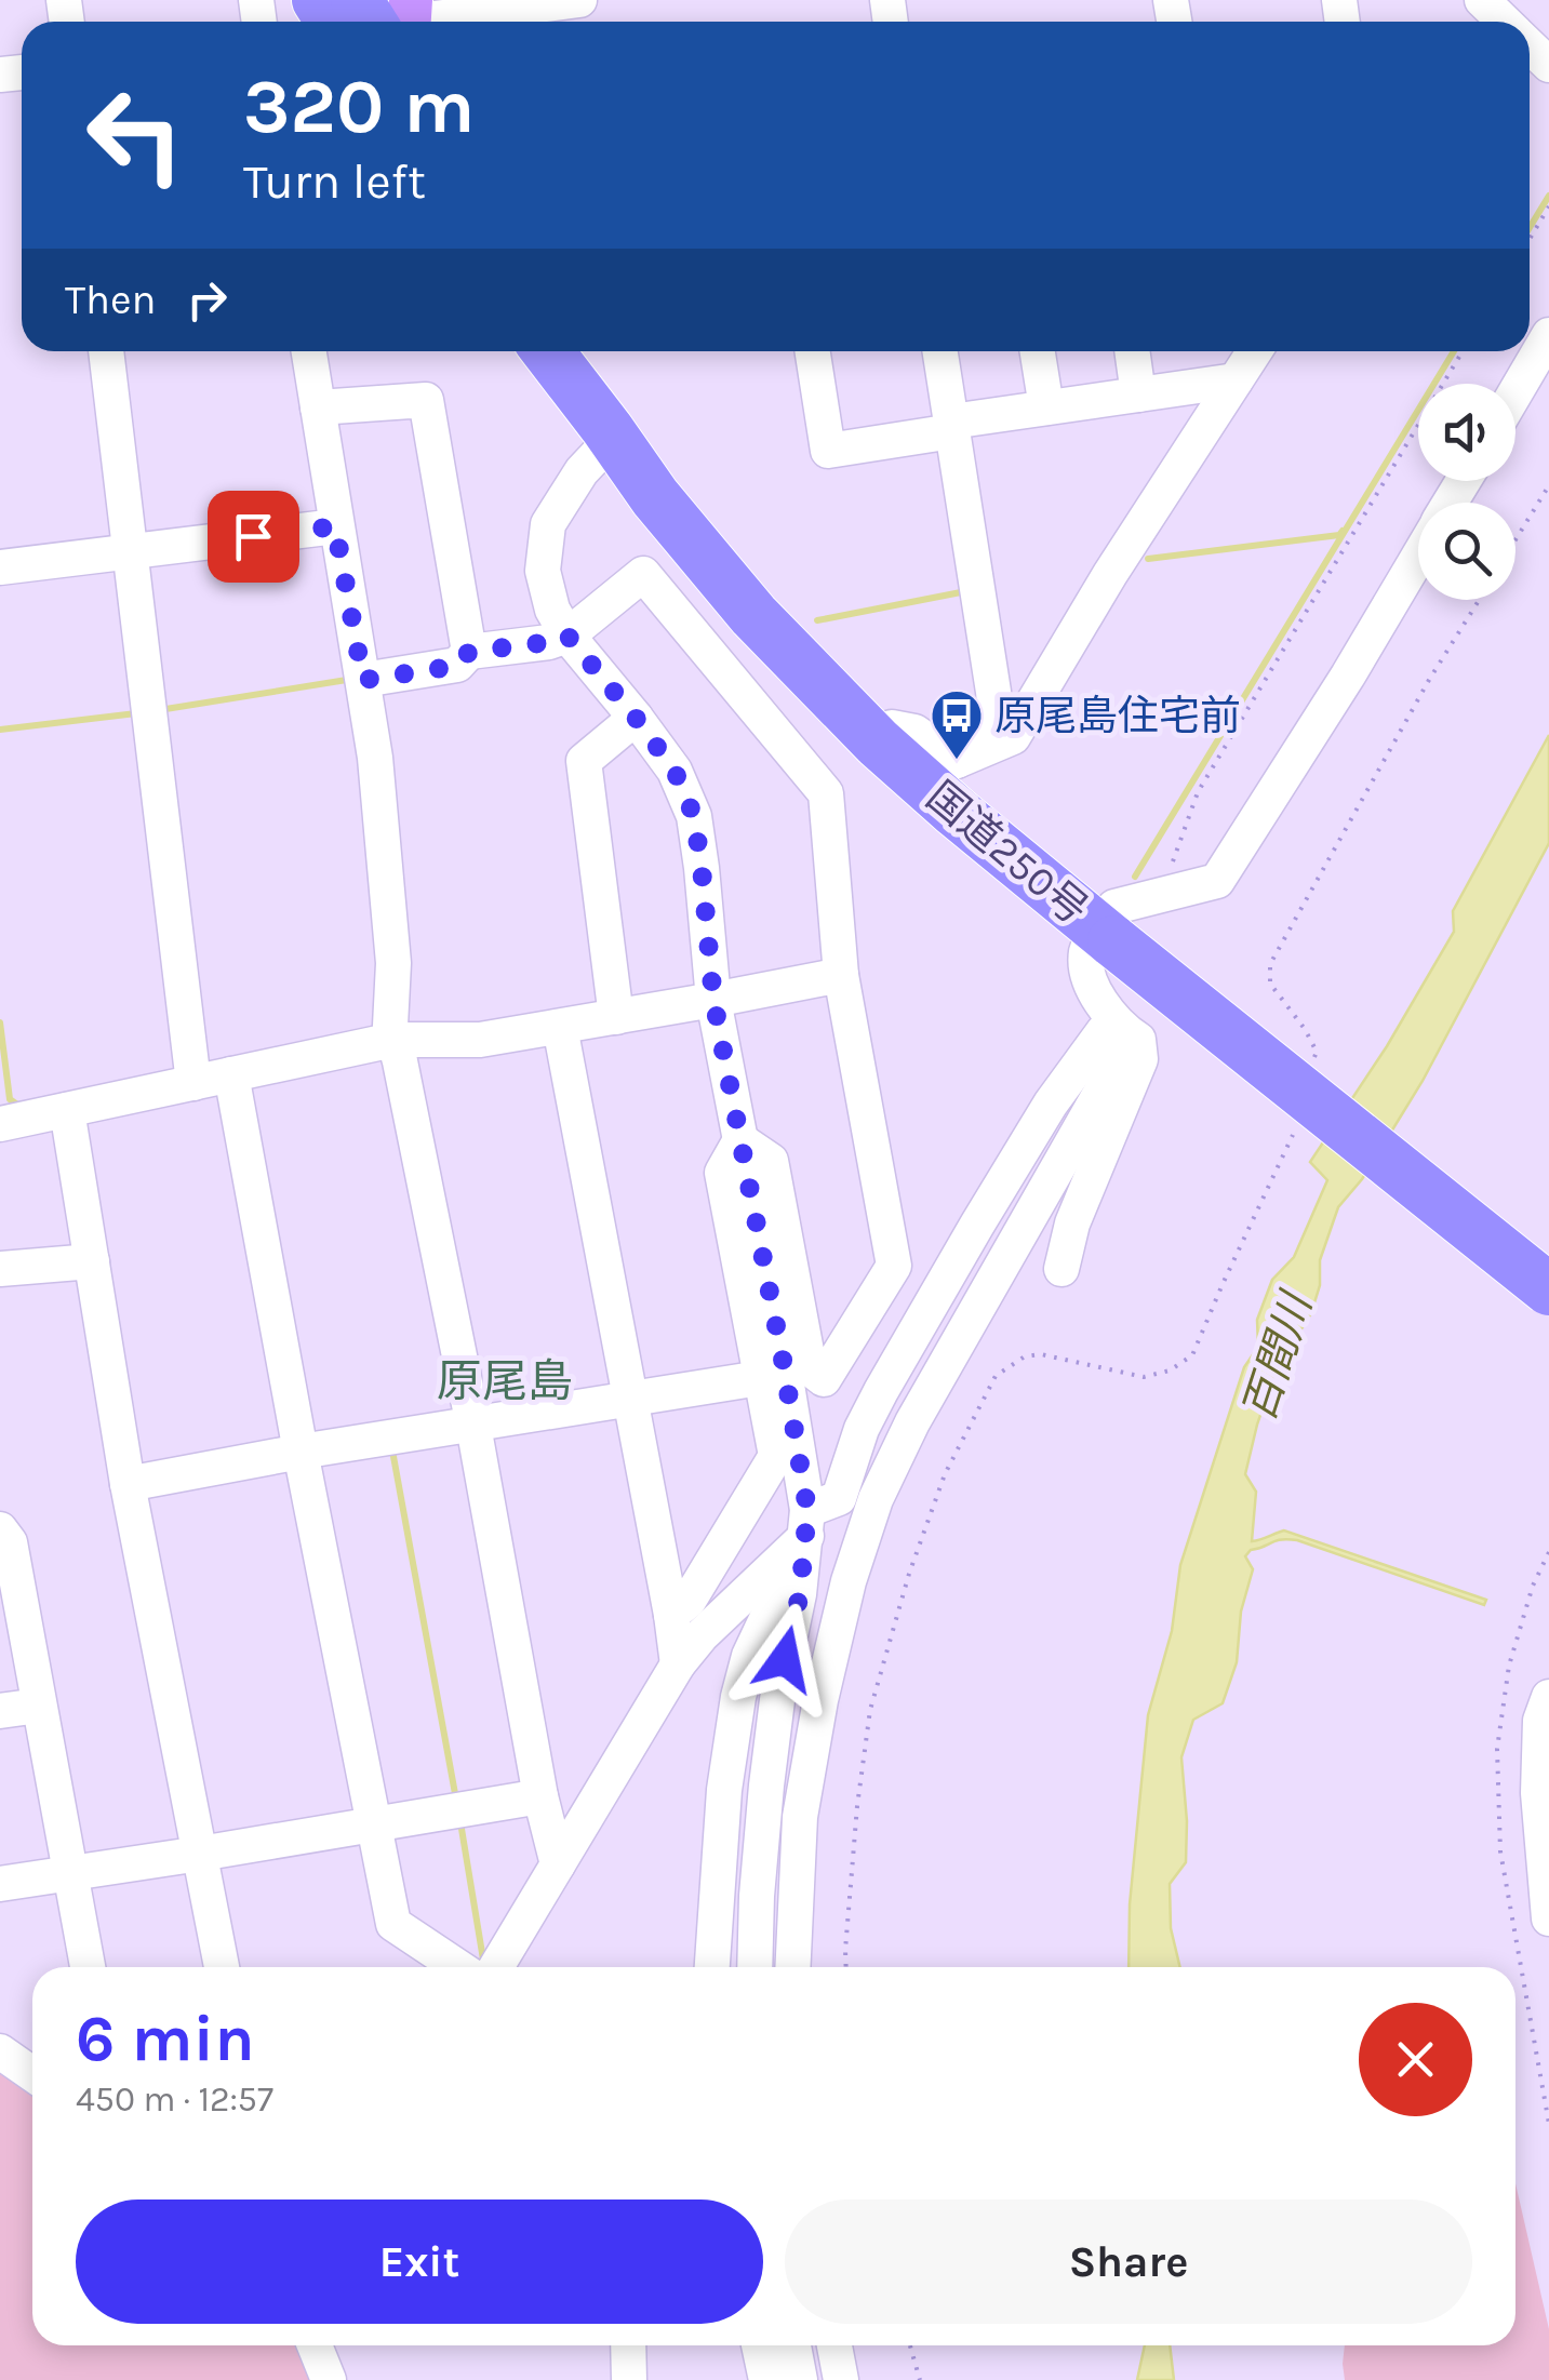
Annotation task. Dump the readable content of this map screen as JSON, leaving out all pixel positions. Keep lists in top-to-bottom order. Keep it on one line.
{"streets":{"highway":["国道250号"]},"districts":["原尾島"],"water":["百間川"],"places":{"bus stop":["原尾島住宅前"]},"page":{"turn":["320 m","Turn left"],"then":"Then","heading":["6 min","450 m · 12:57"],"buttons":["Exit","Share"]}}
